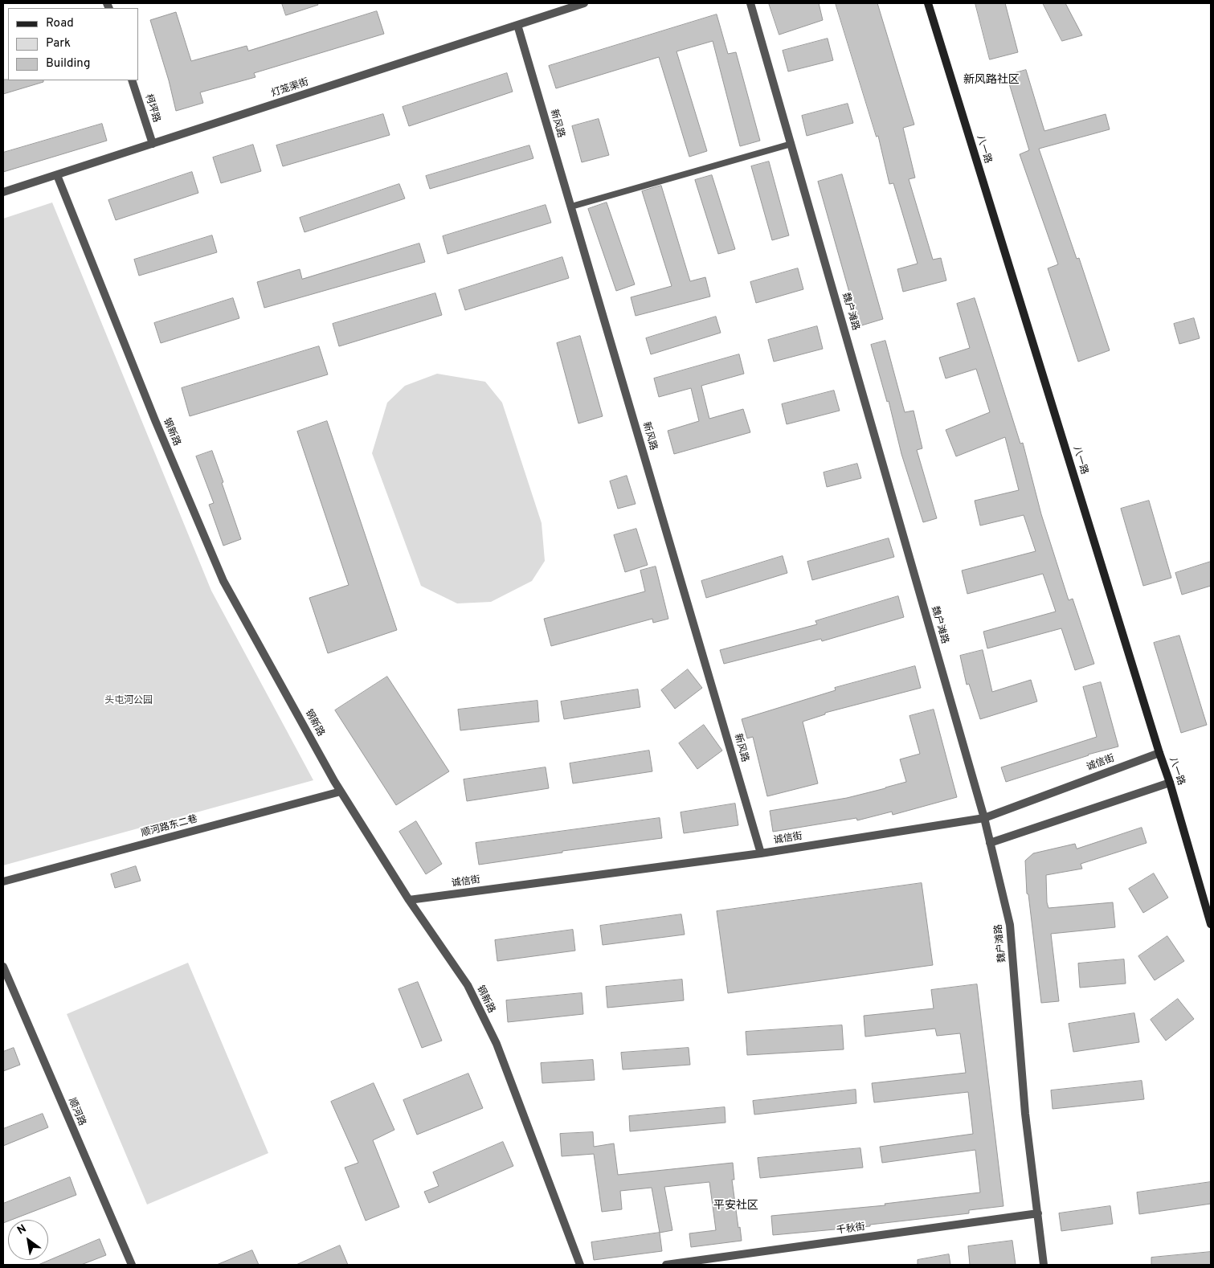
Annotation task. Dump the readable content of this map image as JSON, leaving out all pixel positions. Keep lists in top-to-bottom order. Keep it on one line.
{"streets":{"street":["灯笼渠街","柯坪路","新风路","八一路","魏户滩路","钢新路","诚信街","顺河路东二巷","顺河路","千秋街"]},"crossings":[["灯笼渠街","柯坪路"],["灯笼渠街","新风路"],["灯笼渠街","钢新路"],["新风路","诚信街"],["八一路","诚信街"],["魏户滩路","诚信街"],["魏户滩路","千秋街"],["钢新路","诚信街"],["钢新路","顺河路东二巷"]],"districts":["新风路社区","平安社区"],"parks":["头屯河公园"],"legend":["Road","Park","Building"],"north":"top left"}
